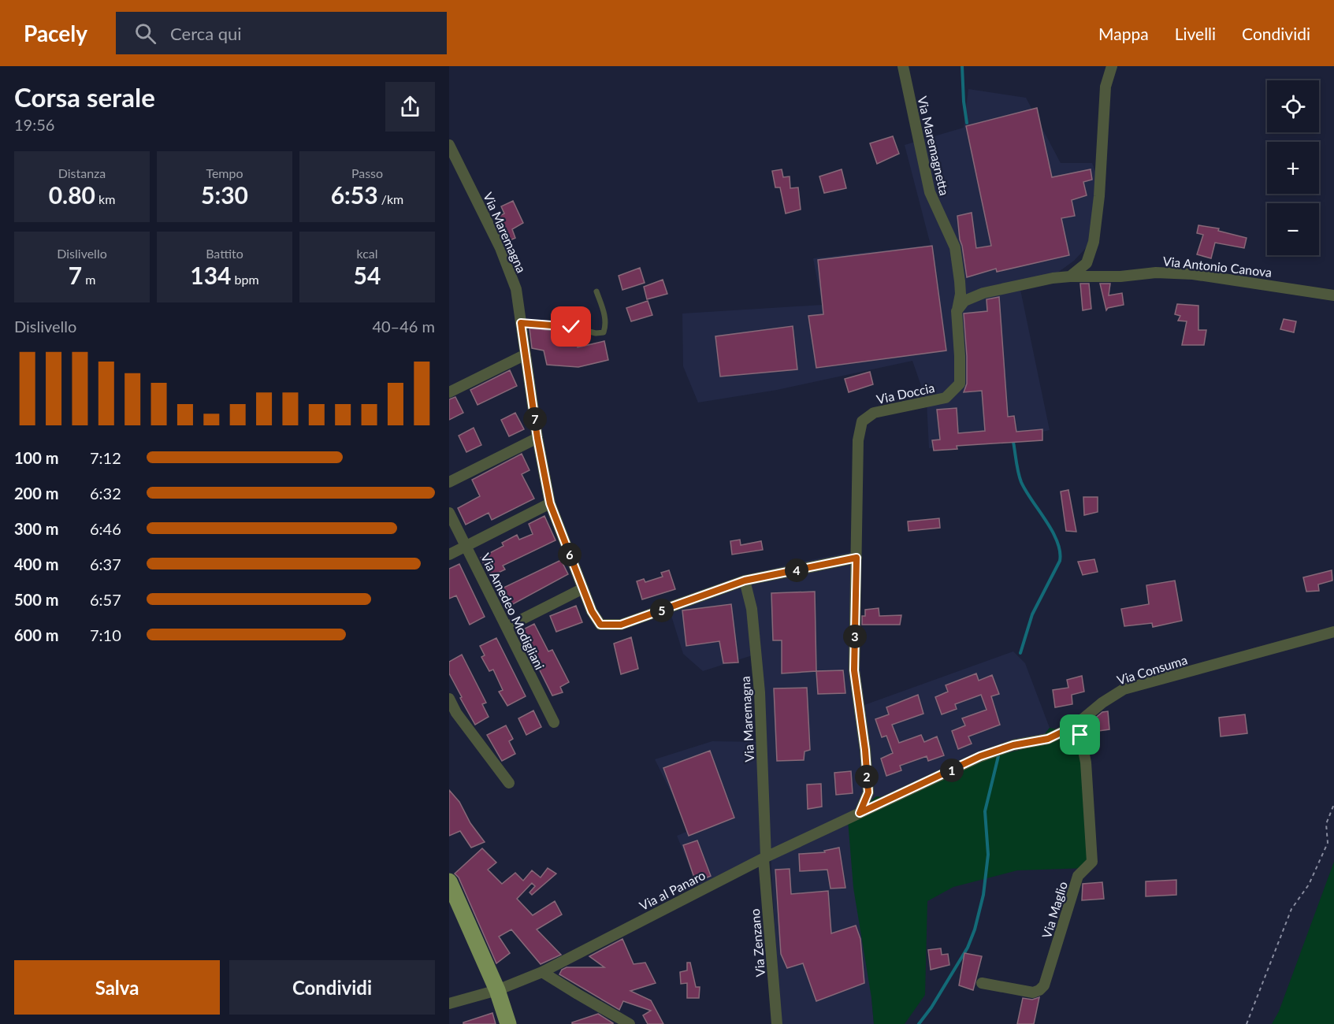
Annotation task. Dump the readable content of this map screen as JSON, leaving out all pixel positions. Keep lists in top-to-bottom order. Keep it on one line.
{"streets":{"street":["Via Maremagnetta","Via Maremagna","Via Antonio Canova","Via Doccia","Via Amedeo Modigliani","Via Consuma","Via al Panaro","Via Maglio","Via Zenzano"]},"crossings":[["Via Maremagnetta","Via Doccia"],["Via Maremagna","Via Doccia"],["Via Maremagna","Via al Panaro"],["Via Maremagna","Via Zenzano"],["Via Doccia","Via Consuma"],["Via Doccia","Via al Panaro"],["Via Consuma","Via al Panaro"],["Via Consuma","Via Maglio"],["Via al Panaro","Via Zenzano"]],"page":{"header":"Pacely","search":"Cerca qui","nav":["Mappa","Livelli","Condividi"],"heading":["Corsa serale","19:56"],"map_buttons":["+","−"],"stats":[["Distanza","0.80 km"],["Tempo","5:30"],["Passo","6:53 /km"],["Dislivello","7 m"],["Battito","134 bpm"],["kcal","54"]],"chart":["Dislivello","40–46 m"],"pins":["7","6","4","5","3","1","2"],"list":[{"name":"100 m","note":"7:12"},{"name":"200 m","note":"6:32"},{"name":"300 m","note":"6:46"},{"name":"400 m","note":"6:37"},{"name":"500 m","note":"6:57"},{"name":"600 m","note":"7:10"}],"buttons":["Salva","Condividi"]}}
